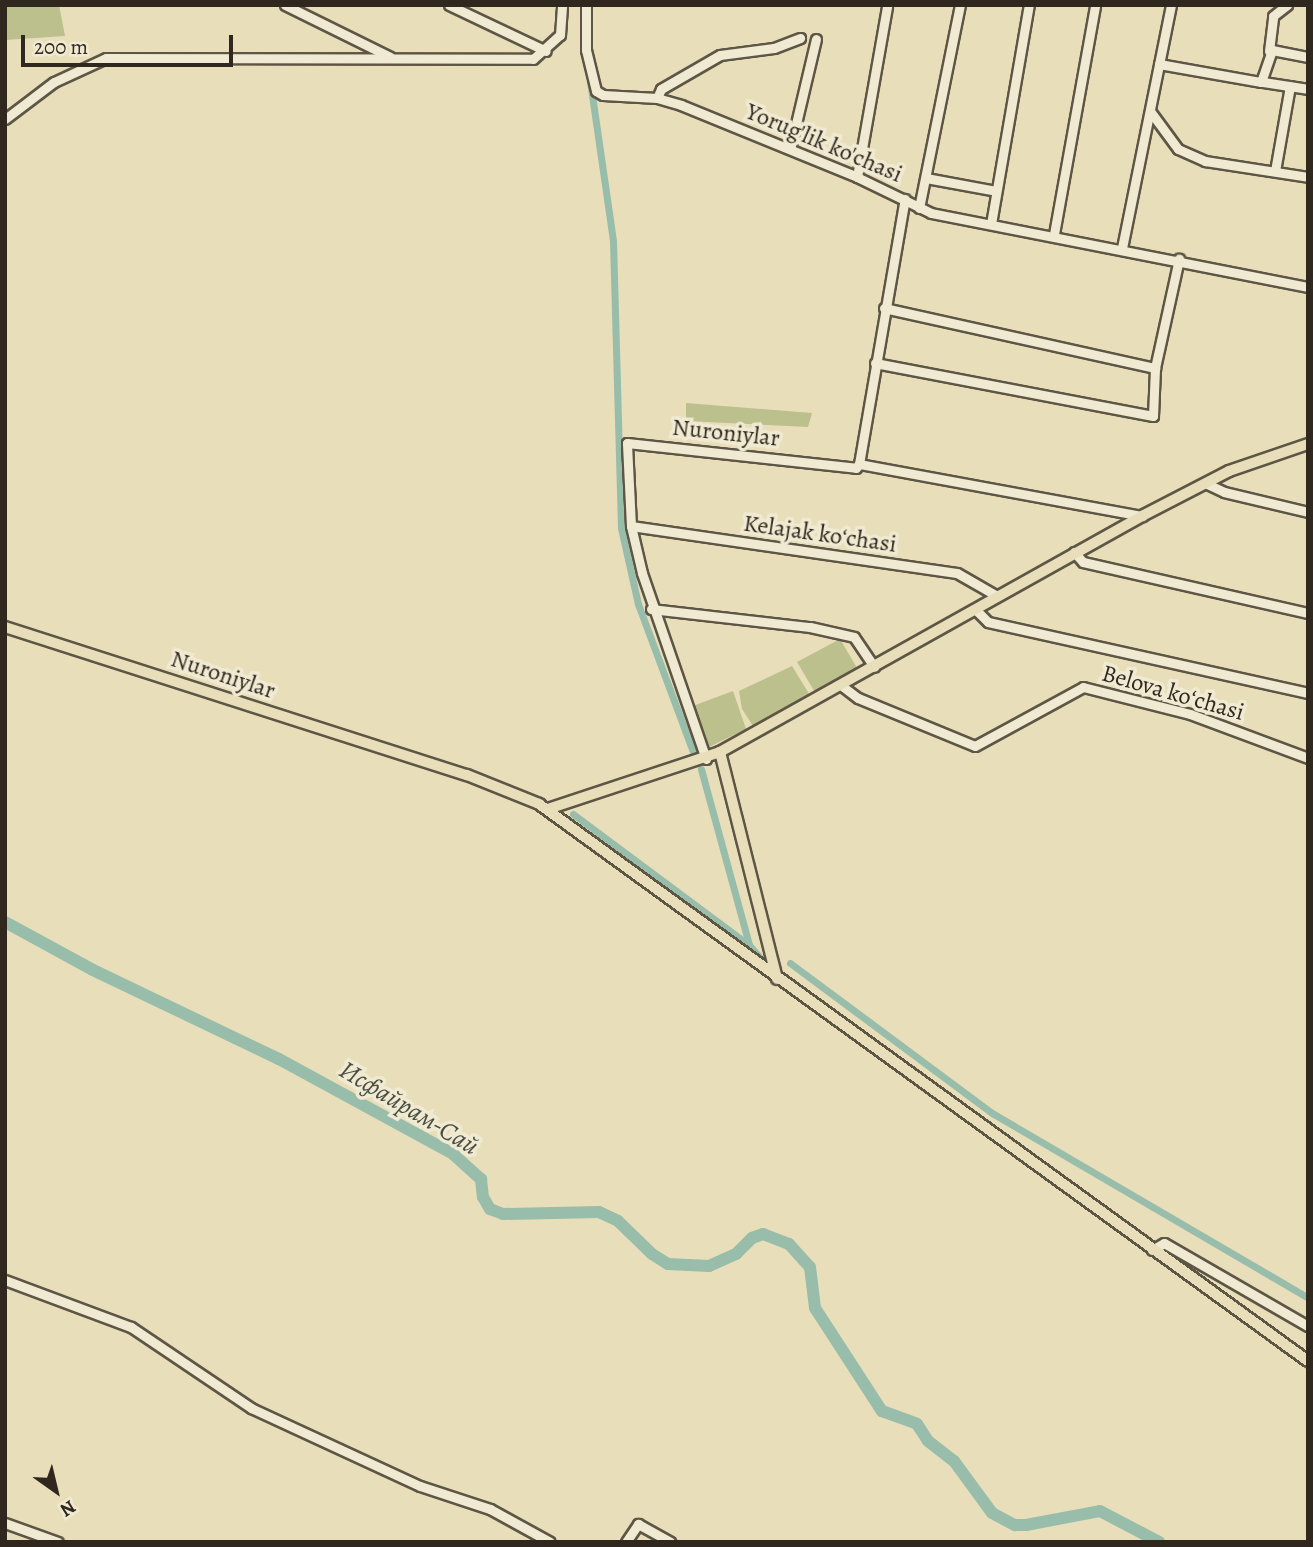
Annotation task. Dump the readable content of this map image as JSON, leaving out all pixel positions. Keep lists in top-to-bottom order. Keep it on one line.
{"streets":{"main road":["Nuroniylar"],"street":["Yorug'lik ko'chasi","Kelajak koʻchasi","Belova koʻchasi"]},"crossings":[["Nuroniylar","Kelajak koʻchasi"]],"water":["Исфайрам-Сай"],"scale_bar":"200 m","north":"bottom right"}
